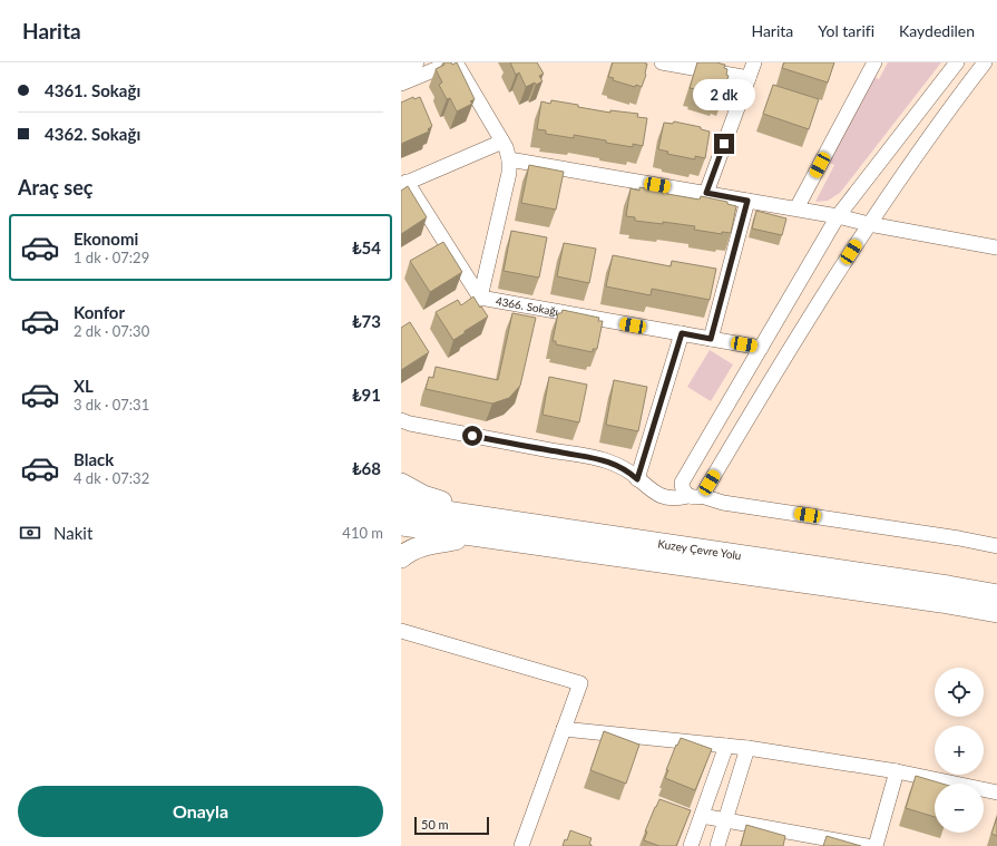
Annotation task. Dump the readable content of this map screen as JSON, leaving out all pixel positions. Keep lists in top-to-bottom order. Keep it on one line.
{"streets":{"highway":["Kuzey Çevre Yolu"],"street":["4366. Sokağı"]},"scale_bar":"50 m","page":{"header":"Harita","nav":["Harita","Yol tarifi","Kaydedilen"],"banner":["4361. Sokağı","4362. Sokağı"],"bubble":"2 dk","heading":"Araç seç","list":[{"name":"Ekonomi","note":"1 dk · 07:29","value":"₺54"},{"name":"Konfor","note":"2 dk · 07:30","value":"₺73"},{"name":"XL","note":"3 dk · 07:31","value":"₺91"},{"name":"Black","note":"4 dk · 07:32","value":"₺68"}],"pay":["Nakit","410 m"],"map_buttons":["+","−"],"buttons":"Onayla","scale":"50 m"}}
